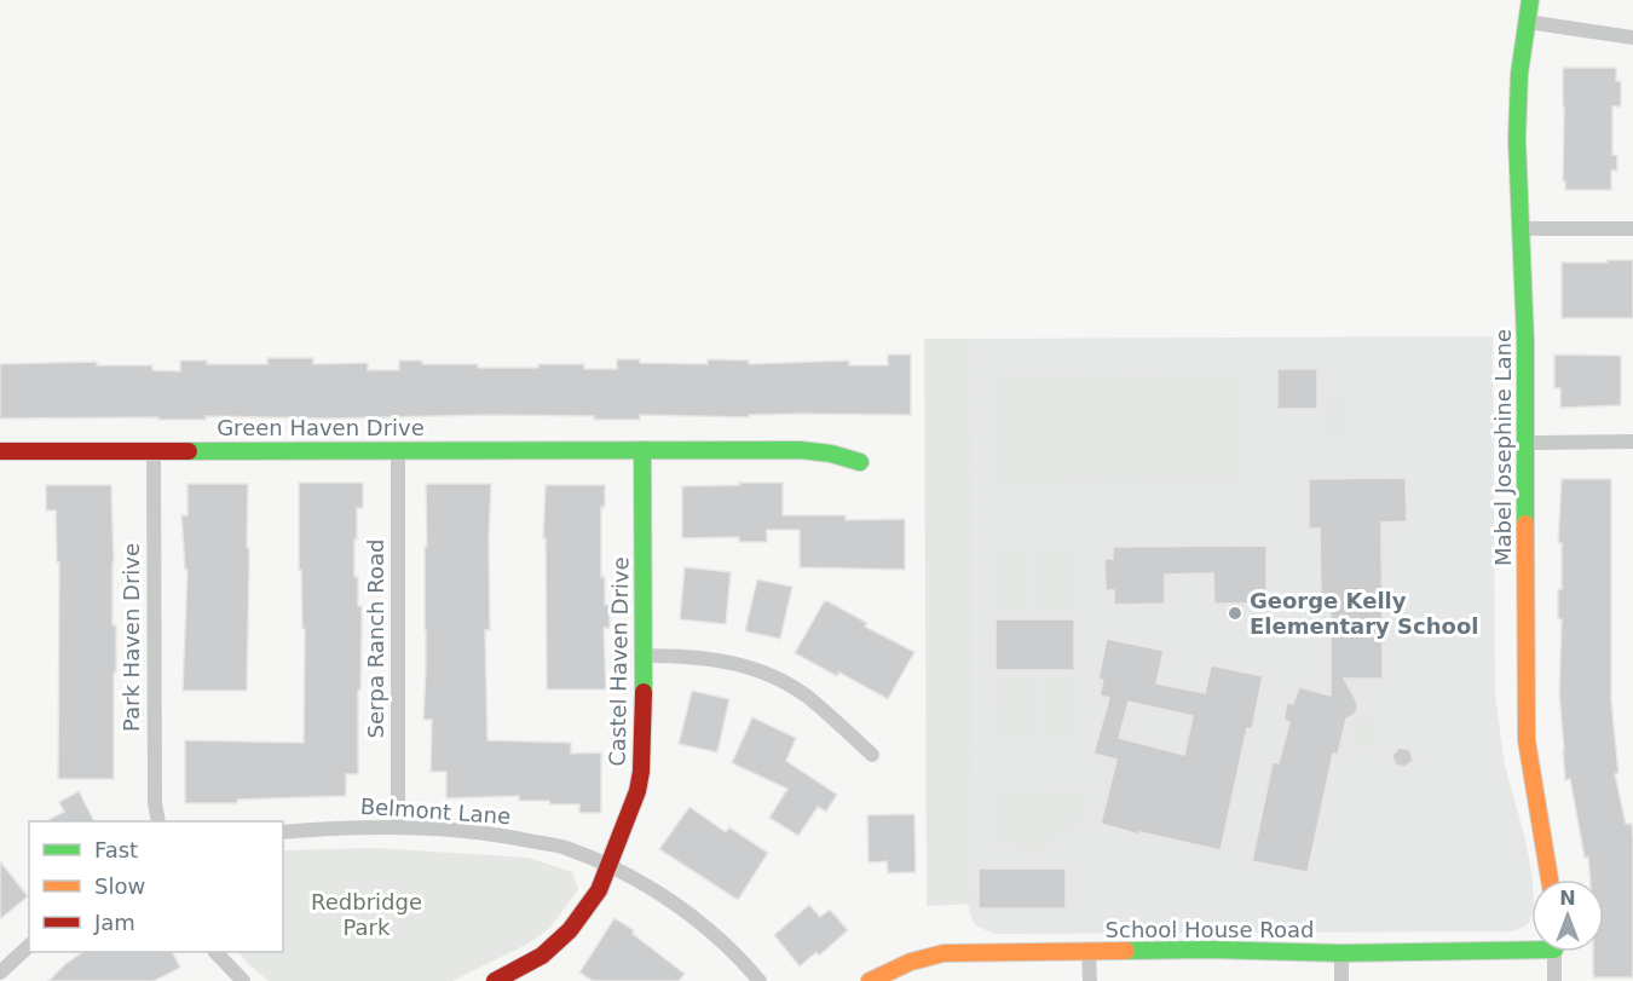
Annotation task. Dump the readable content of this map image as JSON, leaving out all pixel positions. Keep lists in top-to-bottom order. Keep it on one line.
{"streets":{"street":["Green Haven Drive","Mabel Josephine Lane","Park Haven Drive","Serpa Ranch Road","Castel Haven Drive","Belmont Lane","School House Road"]},"crossings":[["Green Haven Drive","Park Haven Drive"],["Green Haven Drive","Serpa Ranch Road"],["Green Haven Drive","Castel Haven Drive"],["Serpa Ranch Road","Belmont Lane"],["Castel Haven Drive","Belmont Lane"]],"parks":["Redbridge Park"],"places":["George Kelly Elementary School"],"legend":["Fast","Slow","Jam"],"north":"top"}
